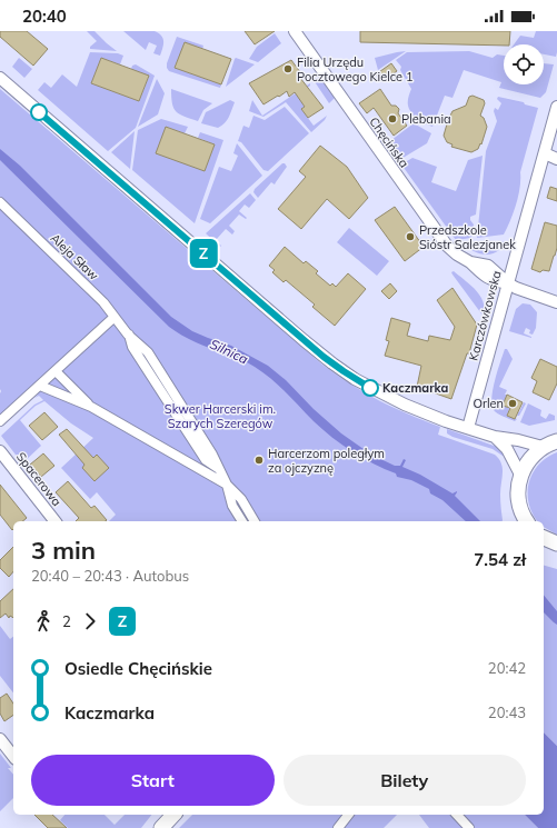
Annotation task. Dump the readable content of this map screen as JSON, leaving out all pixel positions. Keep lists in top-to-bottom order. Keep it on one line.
{"streets":{"street":["Chęcińska","Aleja Sław","Karczówkowska","Spacerowa"]},"crossings":[["Chęcińska","Karczówkowska"]],"water":["Silnica"],"parks":["Skwer Harcerski im. Szarych Szeregów"],"places":["Filia Urzędu Pocztowego Kielce 1","Plebania","Przedszkole Sióstr Salezjanek","Kaczmarka","Orlen","Harcerzom poległym za ojczyznę"],"lines":["bus line Z"],"page":{"status":"20:40","on_map":"Z","heading":["3 min","20:40 – 20:43 · Autobus","7.54 zł"],"legs":["2","Z"],"list":[{"name":"Osiedle Chęcińskie","value":"20:42"},{"name":"Kaczmarka","value":"20:43"}],"buttons":["Start","Bilety"]}}
